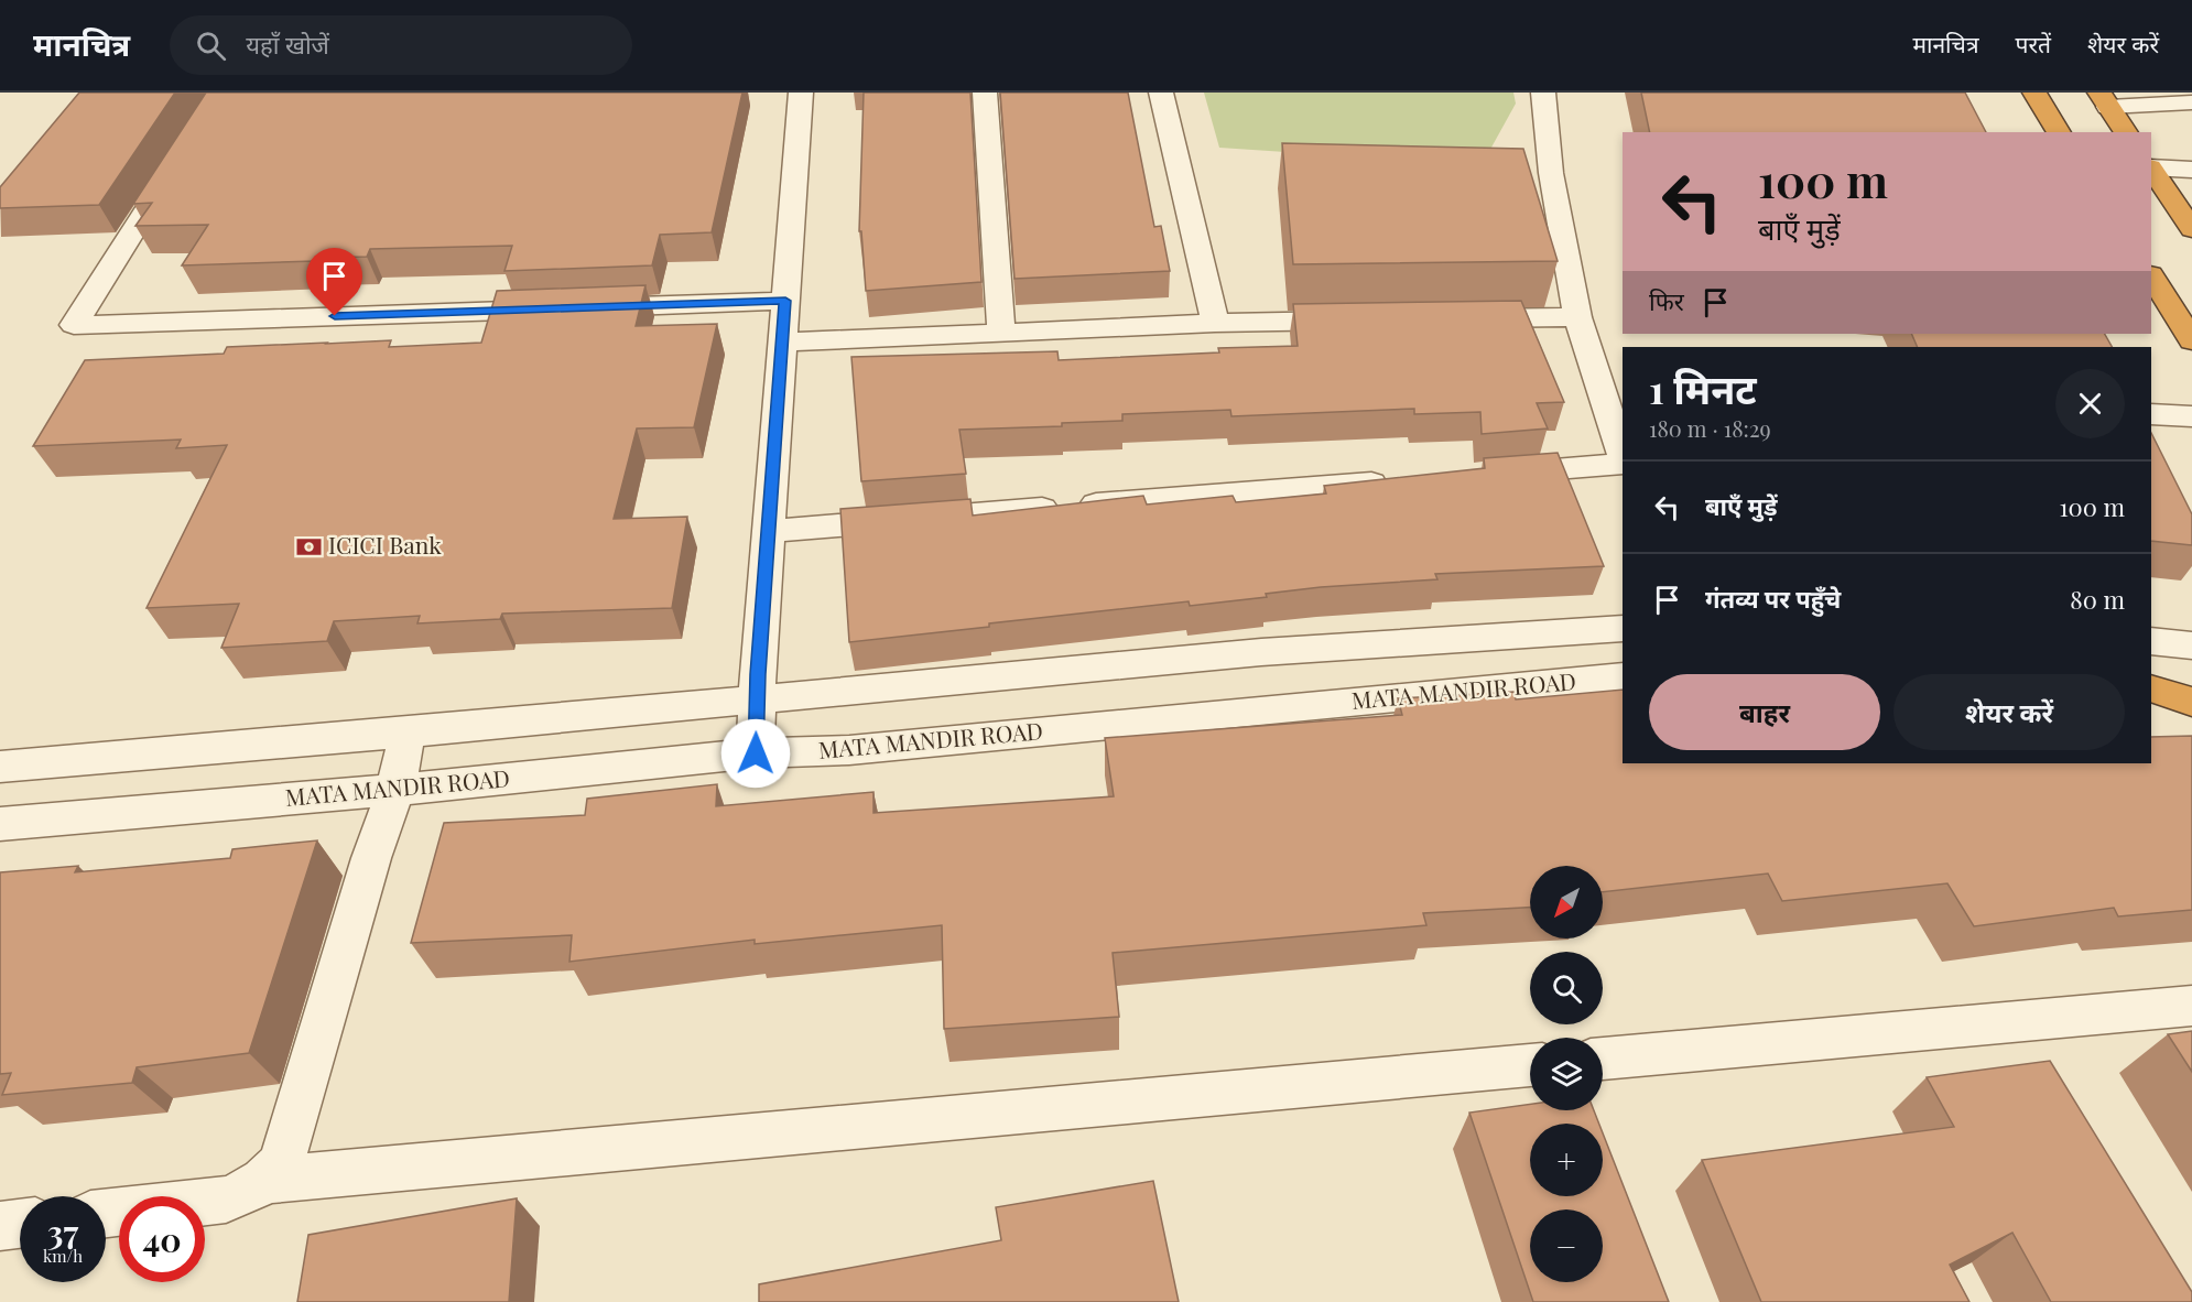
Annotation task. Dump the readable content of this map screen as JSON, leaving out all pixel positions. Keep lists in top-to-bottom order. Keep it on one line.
{"streets":{"street":["MATA MANDIR ROAD"]},"places":{"bank":["ICICI Bank"]},"north":"bottom left","page":{"header":"मानचित्र","search":"यहाँ खोजें","nav":["मानचित्र","परतें","शेयर करें"],"turn":["100 m","बाएँ मुड़ें"],"then":"फिर","heading":["1 मिनट","180 m · 18:29"],"list":[{"name":"बाएँ मुड़ें","value":"100 m"},{"name":"गंतव्य पर पहुँचे","value":"80 m"}],"buttons":["बाहर","शेयर करें"],"map_buttons":["+","−"],"speed":"37 km/h","limit":"40"}}
